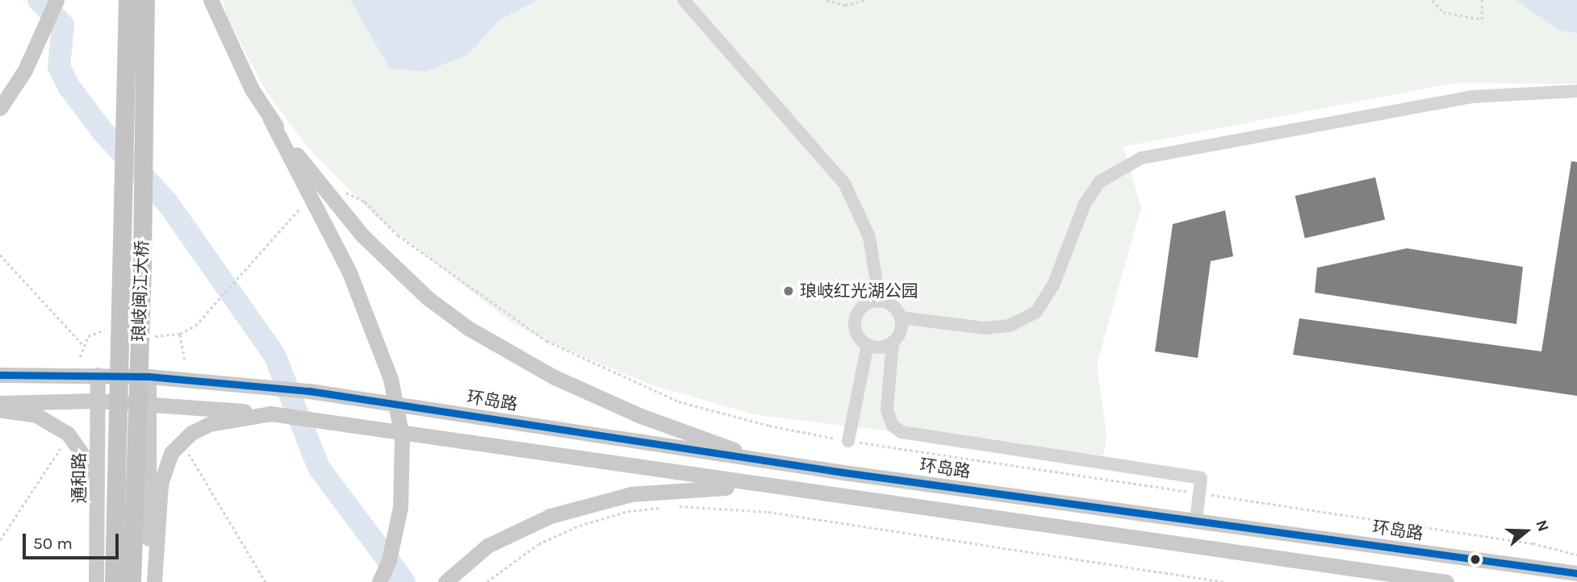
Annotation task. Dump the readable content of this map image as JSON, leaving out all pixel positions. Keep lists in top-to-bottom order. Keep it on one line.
{"streets":{"highway":["琅岐闽江大桥"],"main road":["环岛路","通和路"]},"places":["琅岐红光湖公园"],"scale_bar":"50 m","north":"right"}
